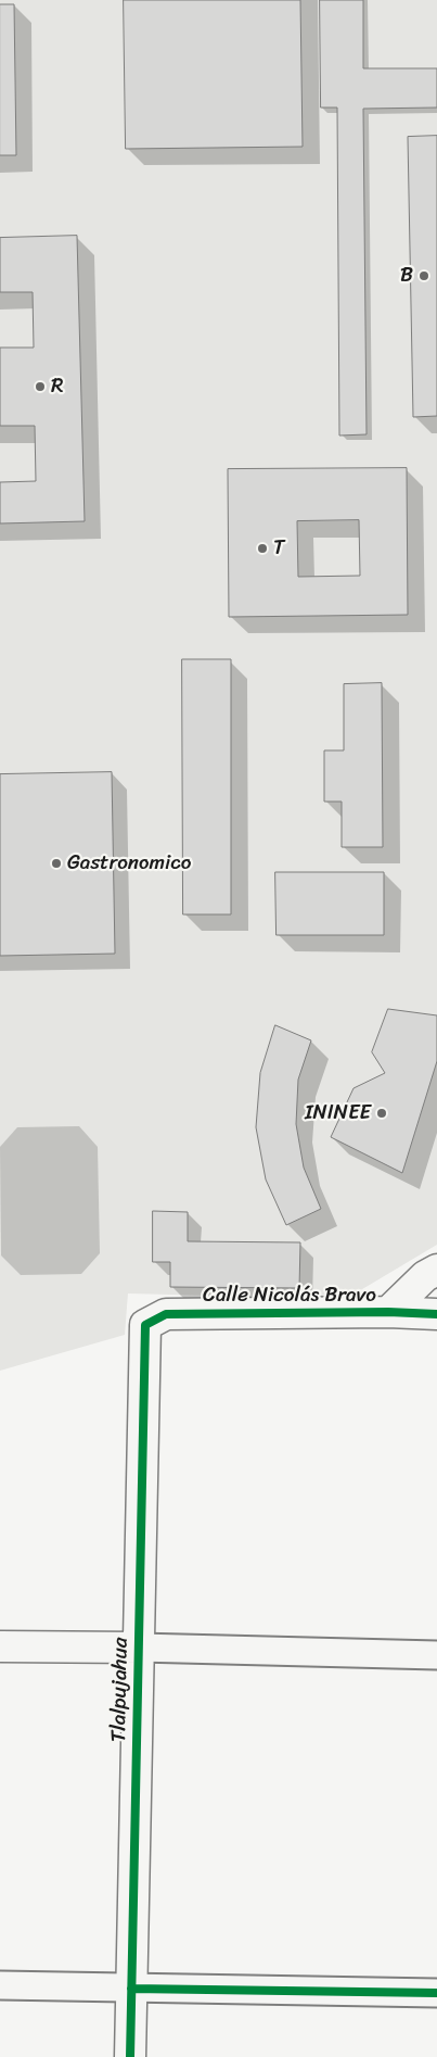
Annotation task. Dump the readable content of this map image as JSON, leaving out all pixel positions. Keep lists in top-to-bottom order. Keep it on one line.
{"streets":{"street":["Calle Nicolás Bravo","Tlalpujahua"]},"crossings":[["Calle Nicolás Bravo","Tlalpujahua"]],"places":["B","R","T","Gastronomico","ININEE"]}
